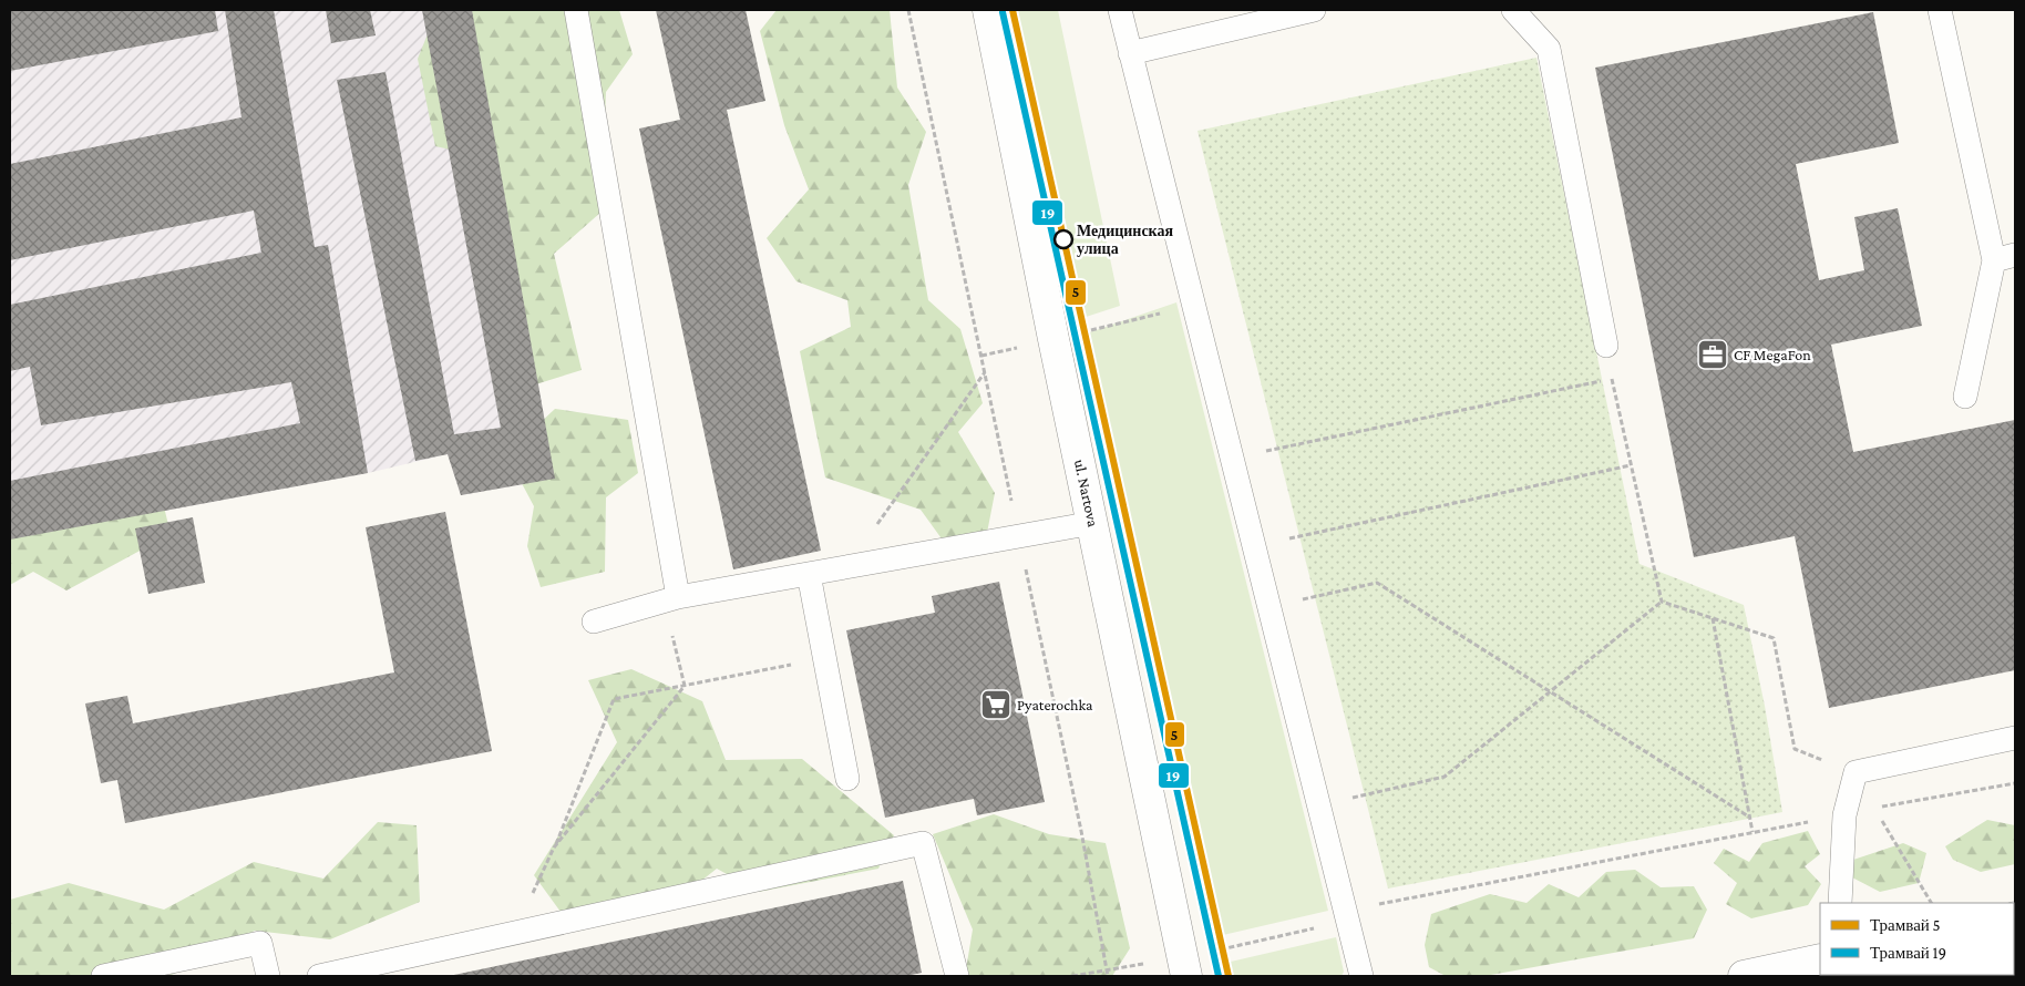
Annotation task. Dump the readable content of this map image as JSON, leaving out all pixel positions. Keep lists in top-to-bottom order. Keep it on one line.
{"streets":{"street":["ul. Nartova"]},"places":{"other":["Медицинская улица"],"office":["CF MegaFon"],"supermarket":["Pyaterochka"]},"lines":["tram line 5","tram line 19"],"legend":["Трамвай 5","Трамвай 19"]}
